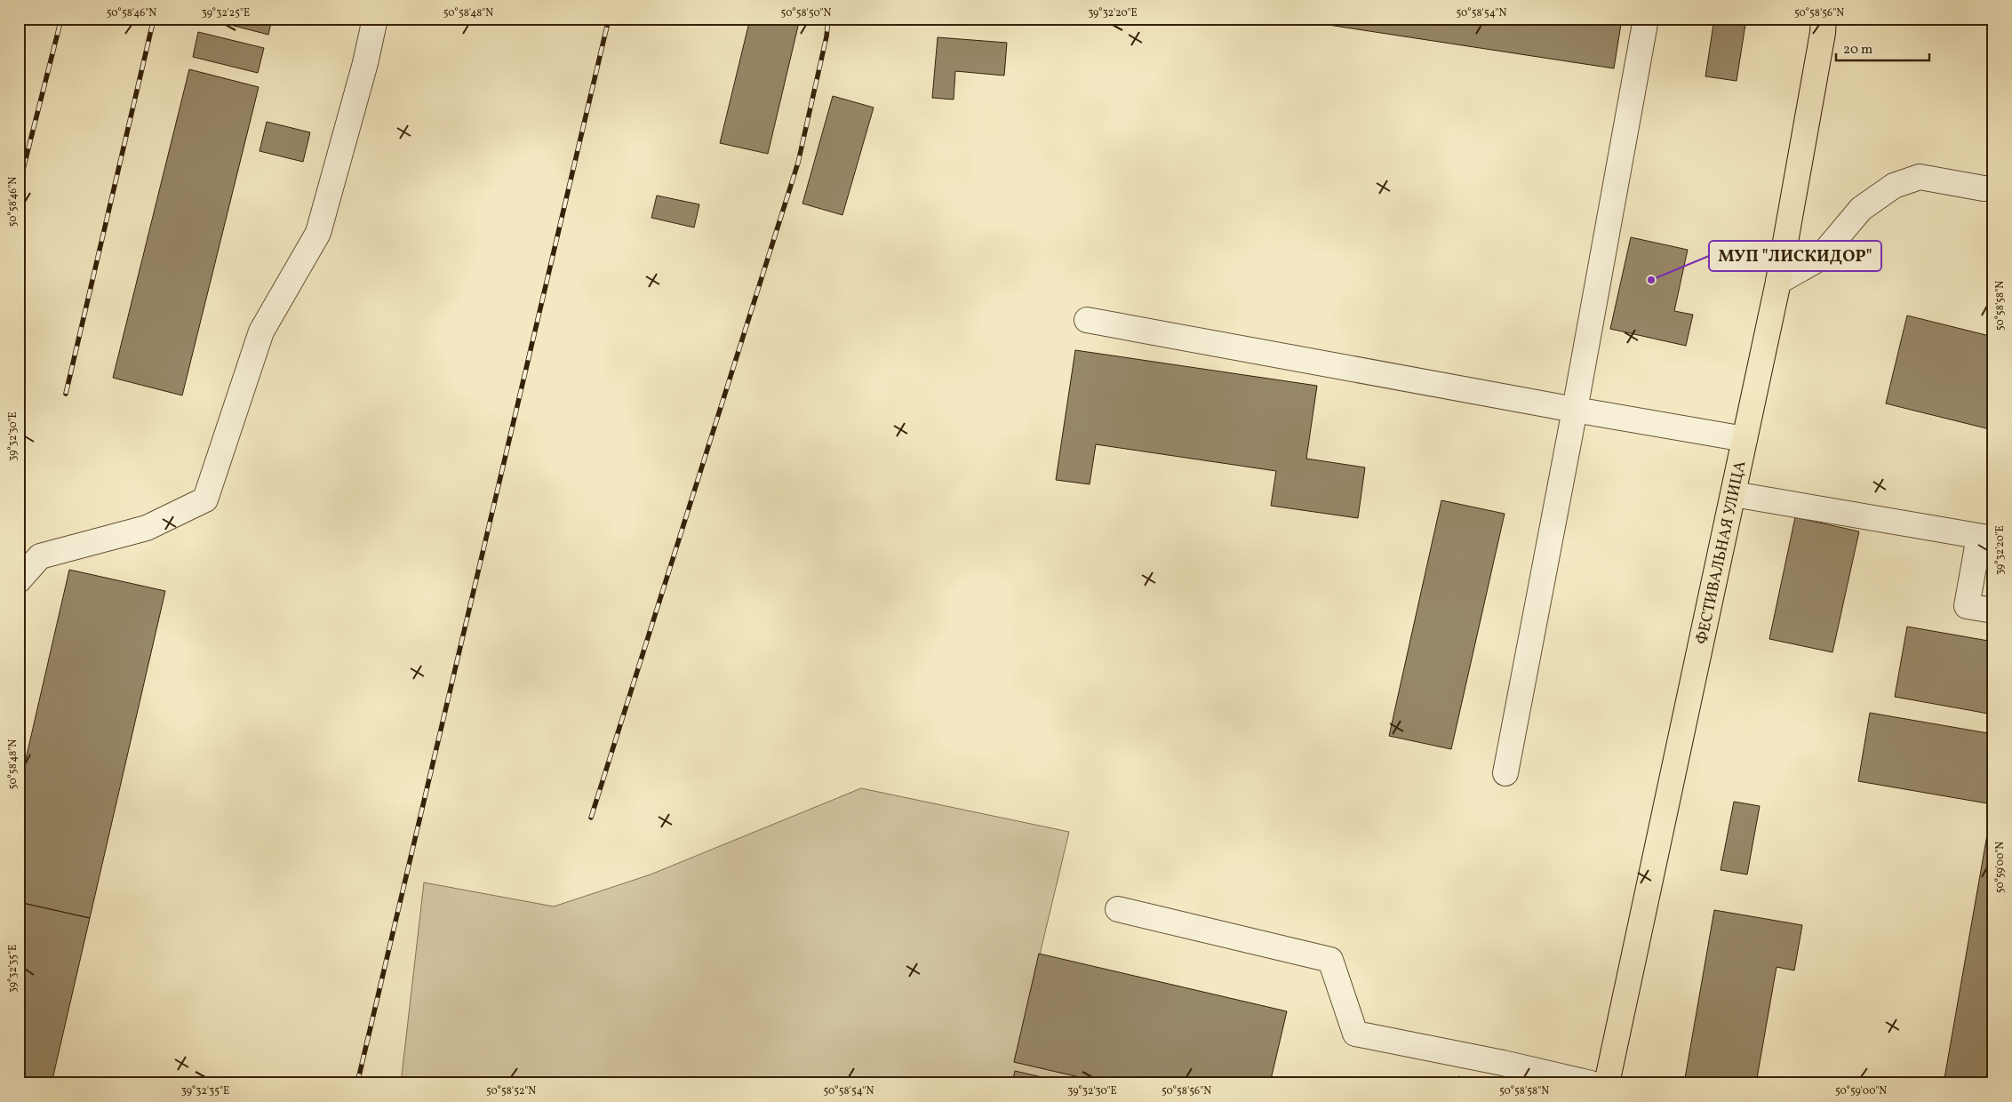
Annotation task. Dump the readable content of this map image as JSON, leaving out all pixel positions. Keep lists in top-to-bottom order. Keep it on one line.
{"streets":{"main road":["ФЕСТИВАЛЬНАЯ УЛИЦА"]},"places":["МУП \"ЛИСКИДОР\""],"scale_bar":"20 m","coordinates":["50°58'46\"N","39°32'25\"E","50°58'48\"N","50°58'50\"N","39°32'20\"E","50°58'54\"N","50°58'56\"N","50°58'58\"N","39°32'30\"E","50°59'00\"N","39°32'35\"E","50°58'52\"N"]}
